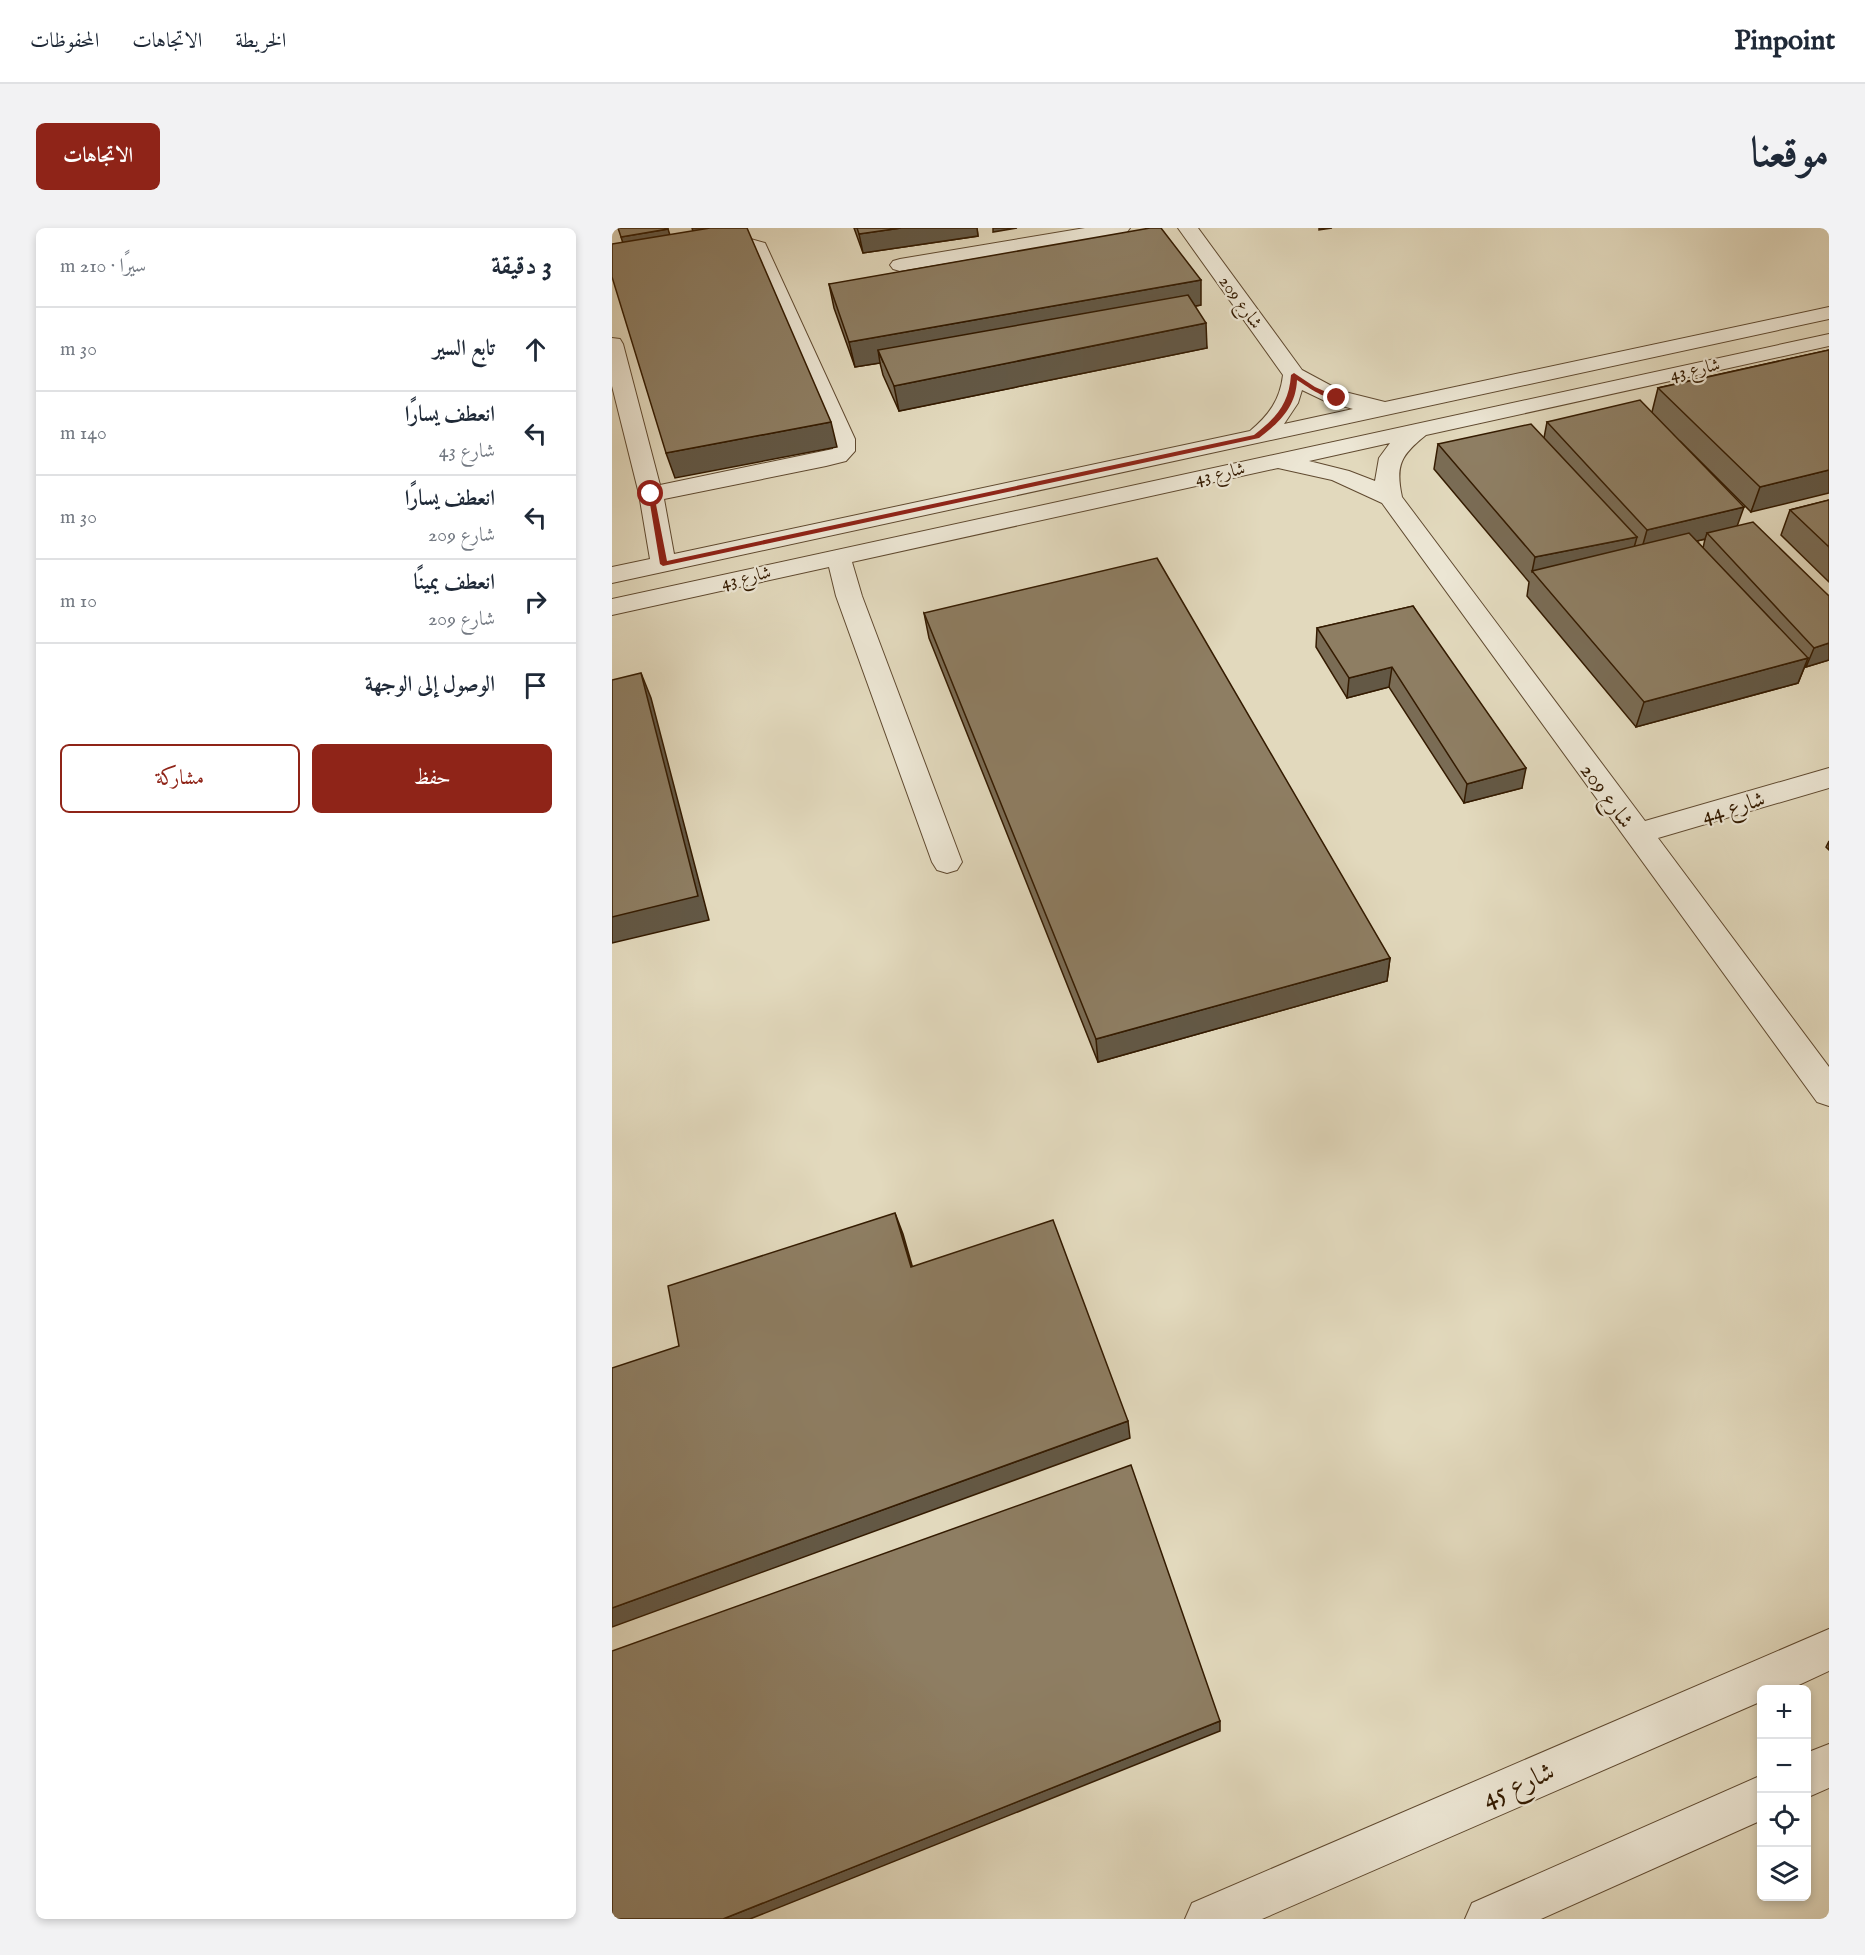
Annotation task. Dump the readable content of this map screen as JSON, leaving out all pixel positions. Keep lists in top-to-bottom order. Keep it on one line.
{"streets":{"street":["شارع 209","شارع 43","شارع 44","شارع 45"]},"crossings":[["شارع 209","شارع 43"],["شارع 209","شارع 44"]],"page":{"header":"Pinpoint","nav":["الخريطة","الاتجاهات","المحفوظات"],"title":"موقعنا","buttons":["الاتجاهات",["حفظ","مشاركة"]],"heading":["3 دقيقة","سيرًا · 210 m"],"list":[["تابع السير","30 m"],["انعطف يسارًا","شارع 43","140 m"],["انعطف يسارًا","شارع 209","30 m"],["انعطف يمينًا","شارع 209","10 m"],"الوصول إلى الوجهة"],"map_buttons":["+","−"]}}
